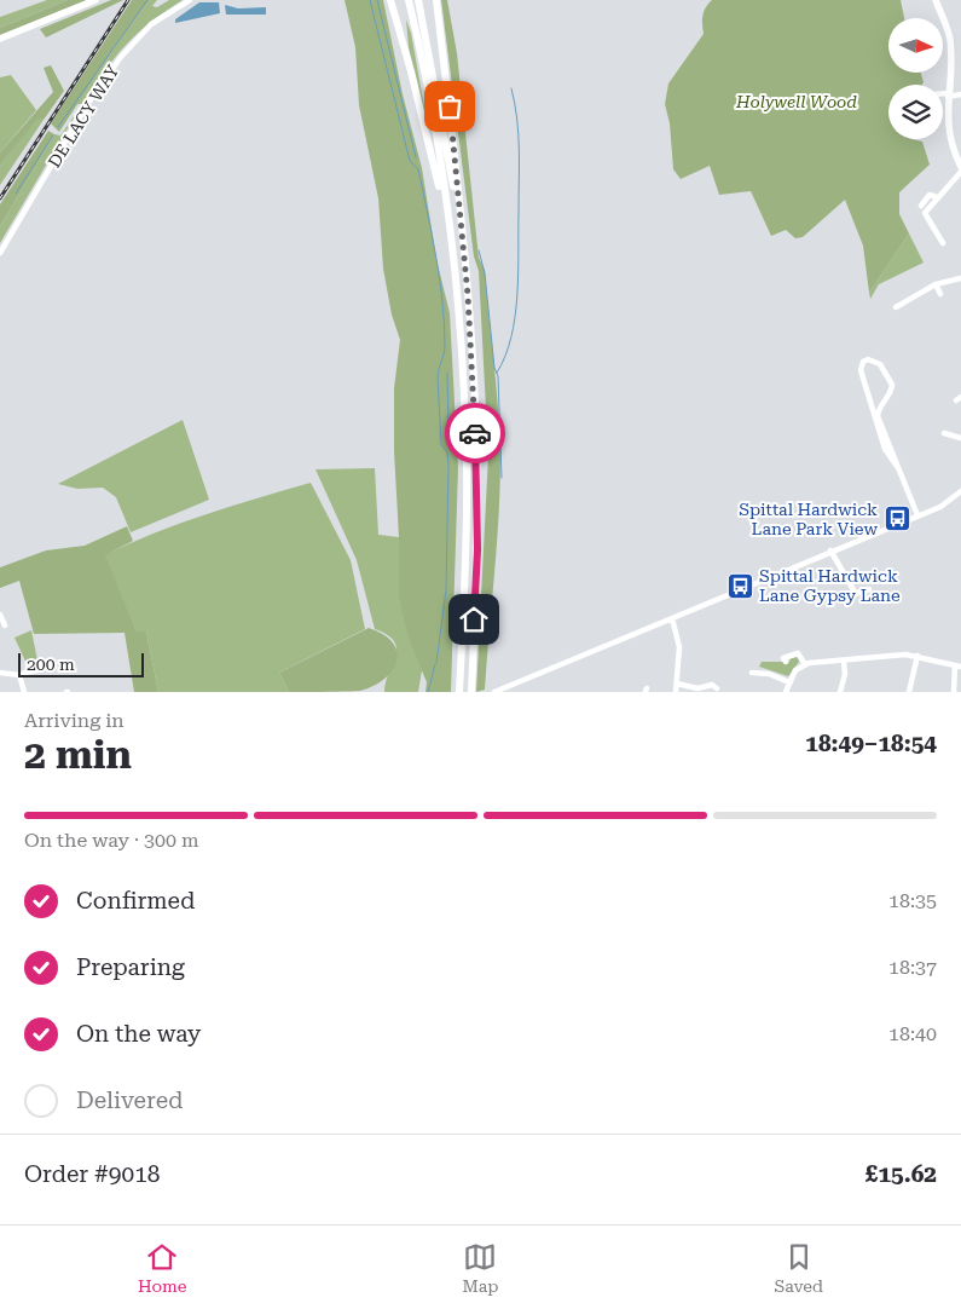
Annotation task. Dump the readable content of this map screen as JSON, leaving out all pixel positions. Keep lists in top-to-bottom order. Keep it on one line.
{"streets":{"street":["DE LACY WAY"]},"parks":["Holywell Wood"],"places":{"bus stop":["Spittal Hardwick Lane Park View","Spittal Hardwick Lane Gypsy Lane"]},"scale_bar":"200 m","north":"right","page":{"scale":"200 m","heading":["2 min","Arriving in","18:49–18:54"],"panel":["Order #9018","£15.62"],"bar":"On the way · 300 m","list":[["Confirmed","18:35"],["Preparing","18:37"],["On the way","18:40"],"Delivered"],"tabs":["Home","Map","Saved"]}}
